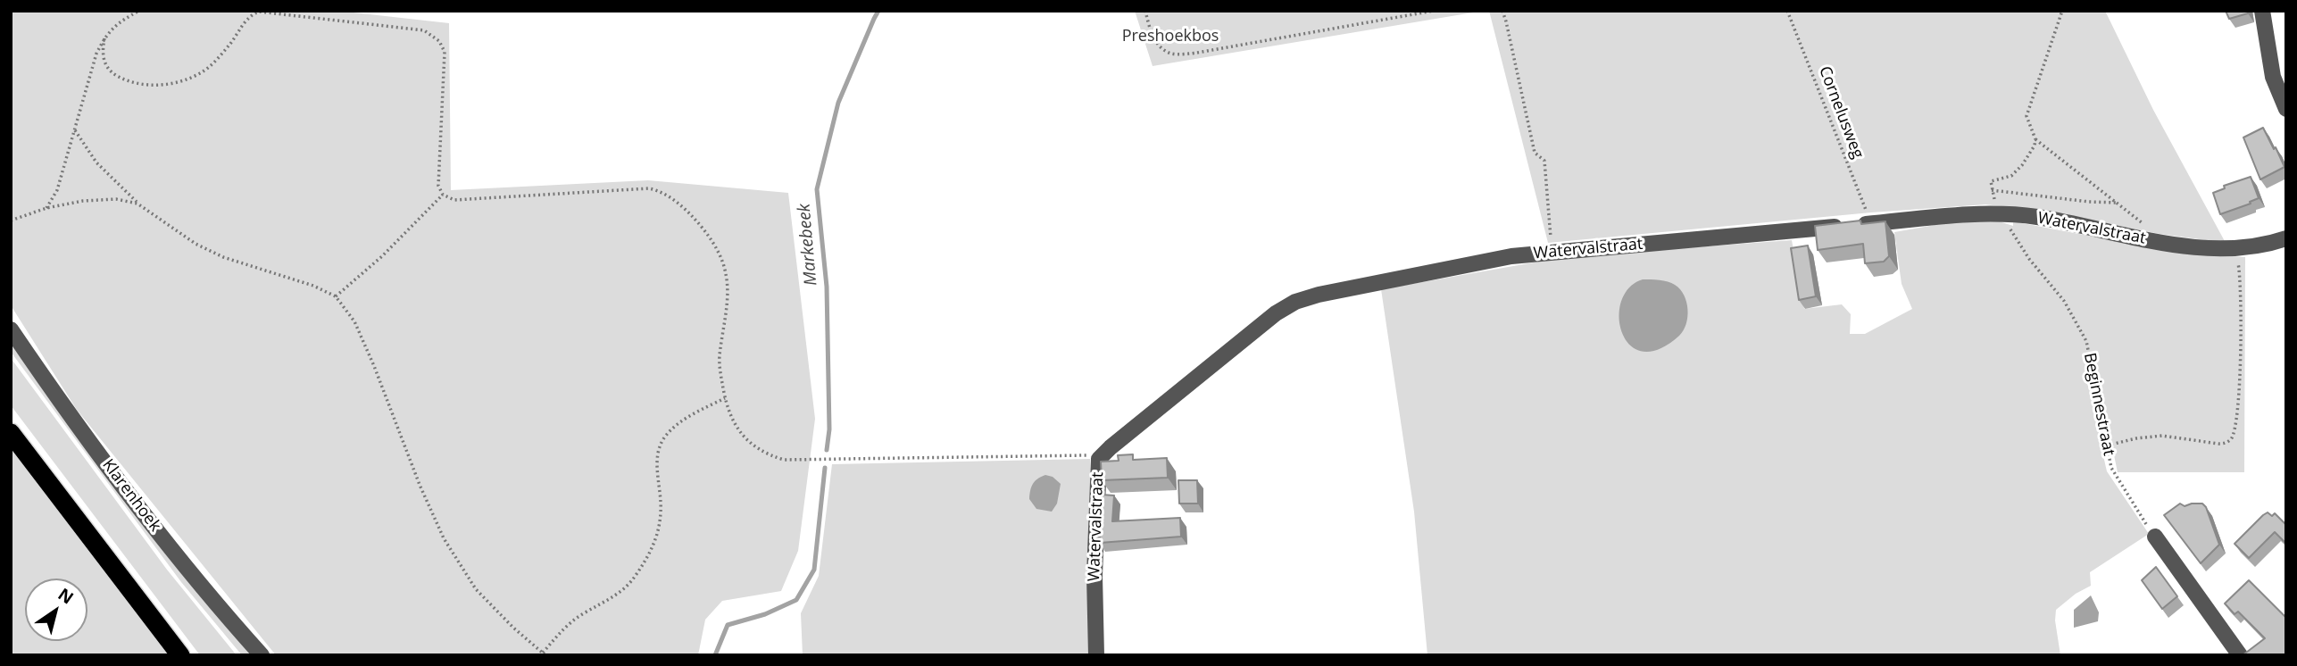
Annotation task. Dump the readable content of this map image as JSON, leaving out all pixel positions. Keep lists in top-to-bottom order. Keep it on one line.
{"streets":{"street":["Watervalstraat","Klarenhoek"],"path":["Cornelusweg","Beginnestraat"]},"crossings":[["Cornelusweg","Watervalstraat"],["Watervalstraat","Beginnestraat"]],"water":["Markebeek"],"parks":["Preshoekbos"],"north":"top right"}
